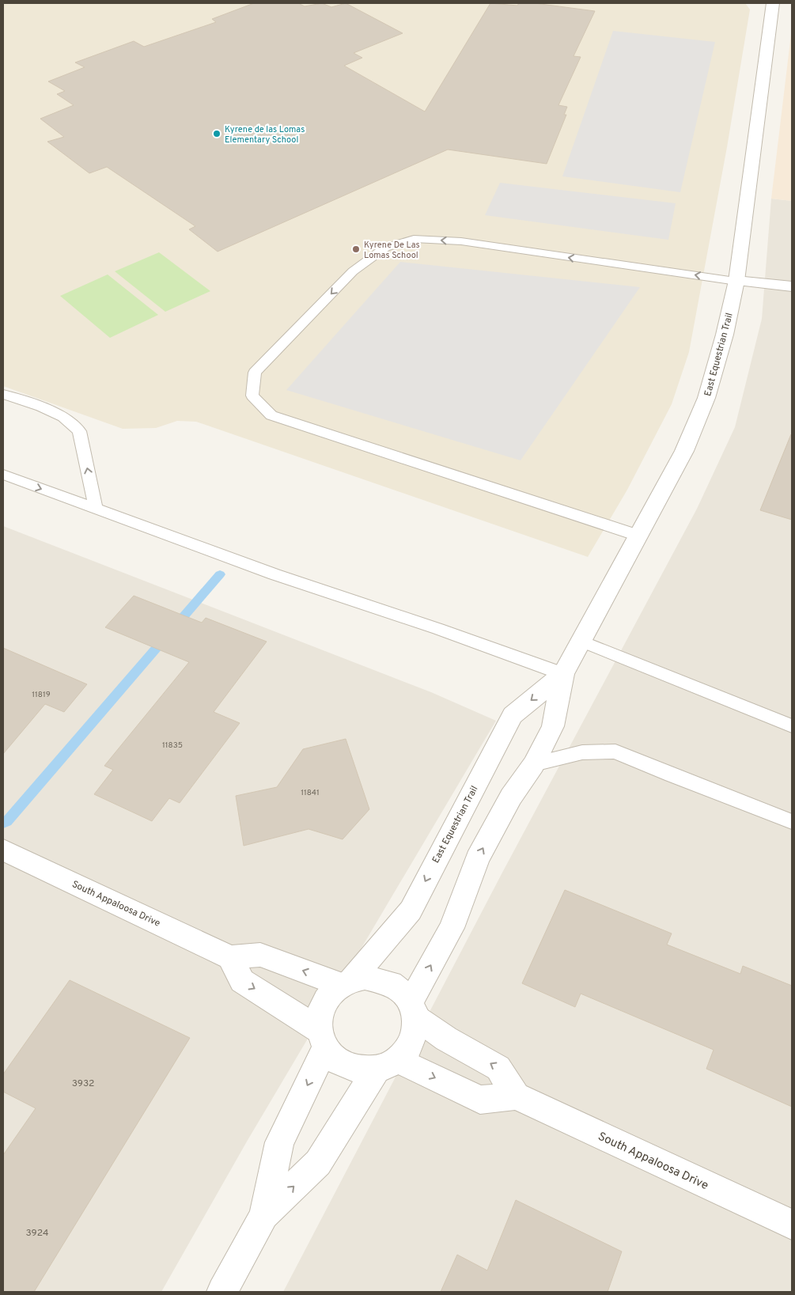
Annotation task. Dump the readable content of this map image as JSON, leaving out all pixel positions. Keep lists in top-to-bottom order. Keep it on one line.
{"streets":{"street":["East Equestrian Trail","South Appaloosa Drive"]},"crossings":[["East Equestrian Trail","South Appaloosa Drive"]],"places":["Kyrene de las Lomas Elementary School","Kyrene De Las Lomas School"],"house_numbers":["11819","11835","11841","3932","3924"]}
